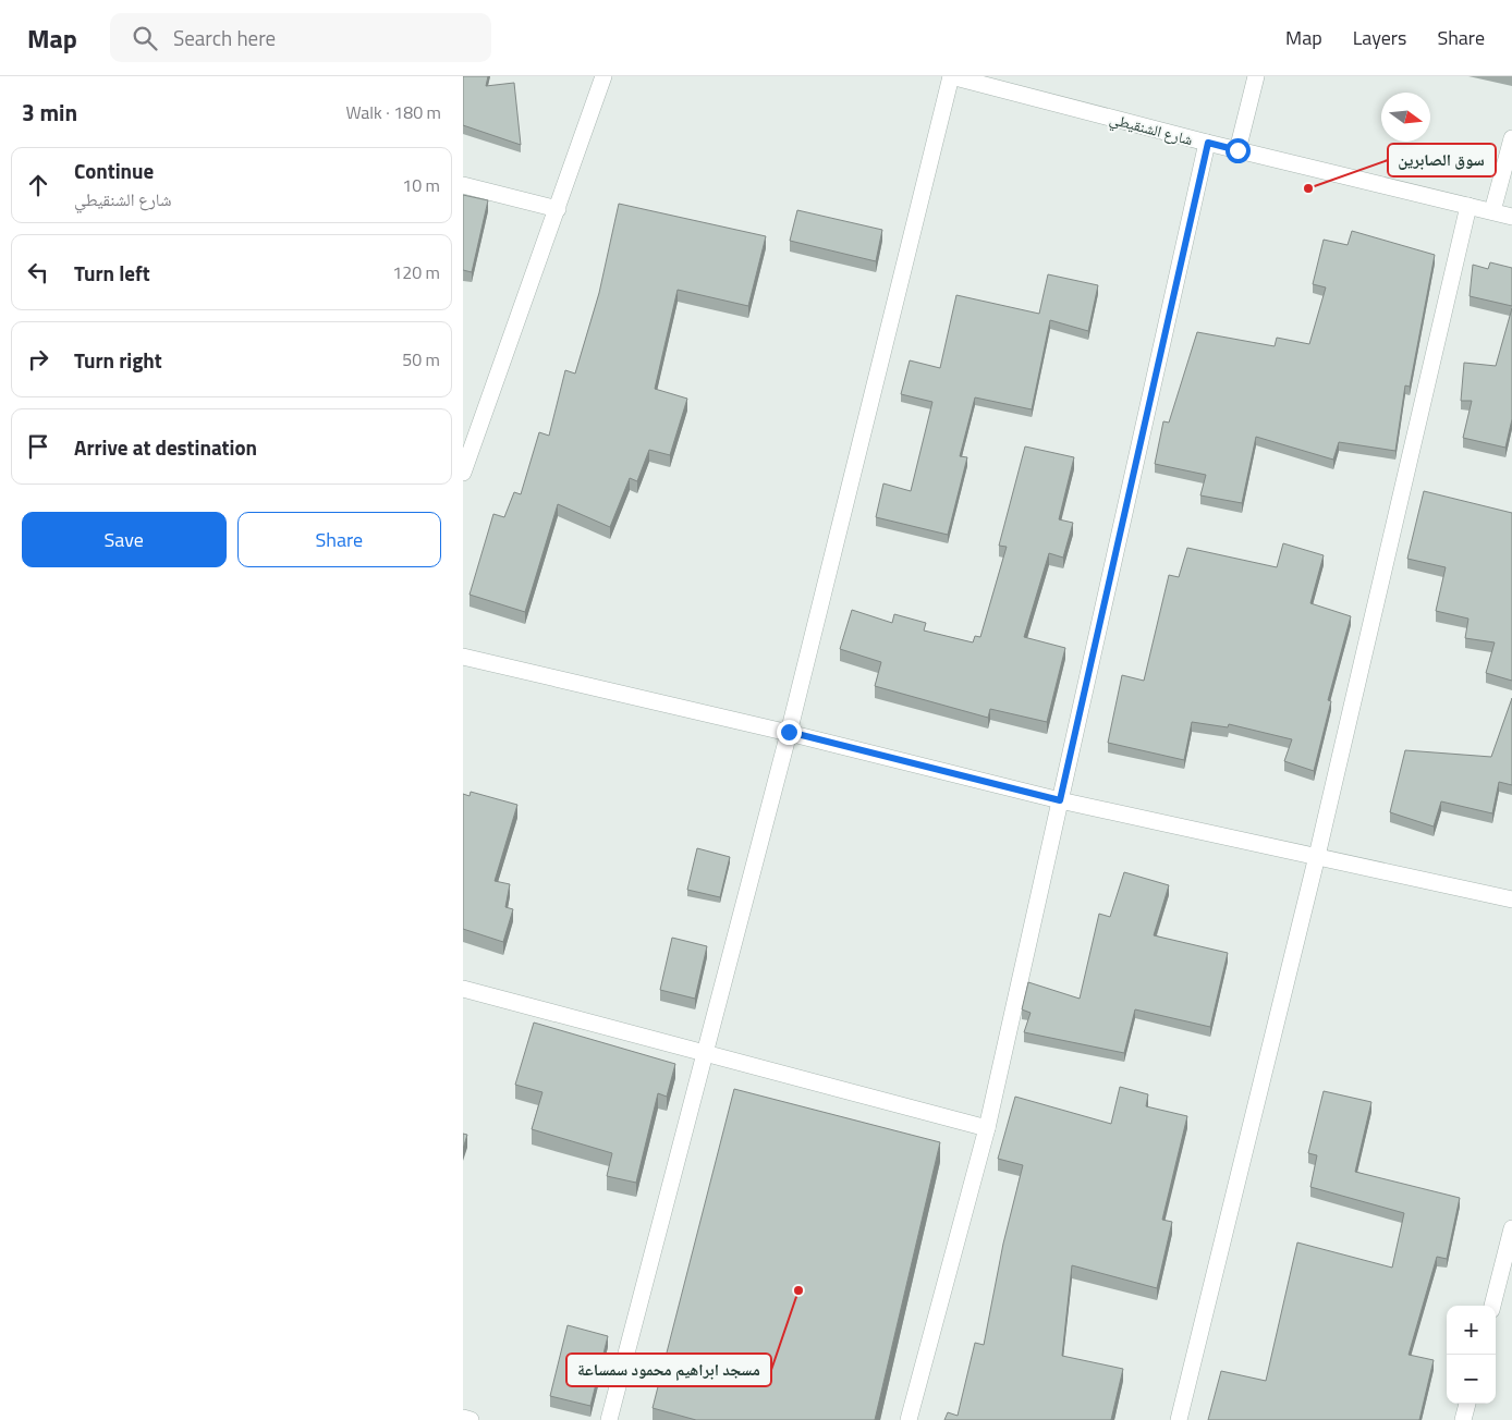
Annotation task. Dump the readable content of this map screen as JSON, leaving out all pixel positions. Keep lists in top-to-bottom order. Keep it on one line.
{"streets":{"street":["شارع الشنقيطي"]},"places":["سوق الصابرين","مسجد ابراهيم محمود سمساعة"],"north":"right","page":{"header":"Map","search":"Search here","nav":["Map","Layers","Share"],"heading":["3 min","Walk · 180 m"],"list":[["Continue","شارع الشنقيطي","10 m"],["Turn left","120 m"],["Turn right","50 m"],"Arrive at destination"],"buttons":["Save","Share"],"map_buttons":["+","−"]}}
